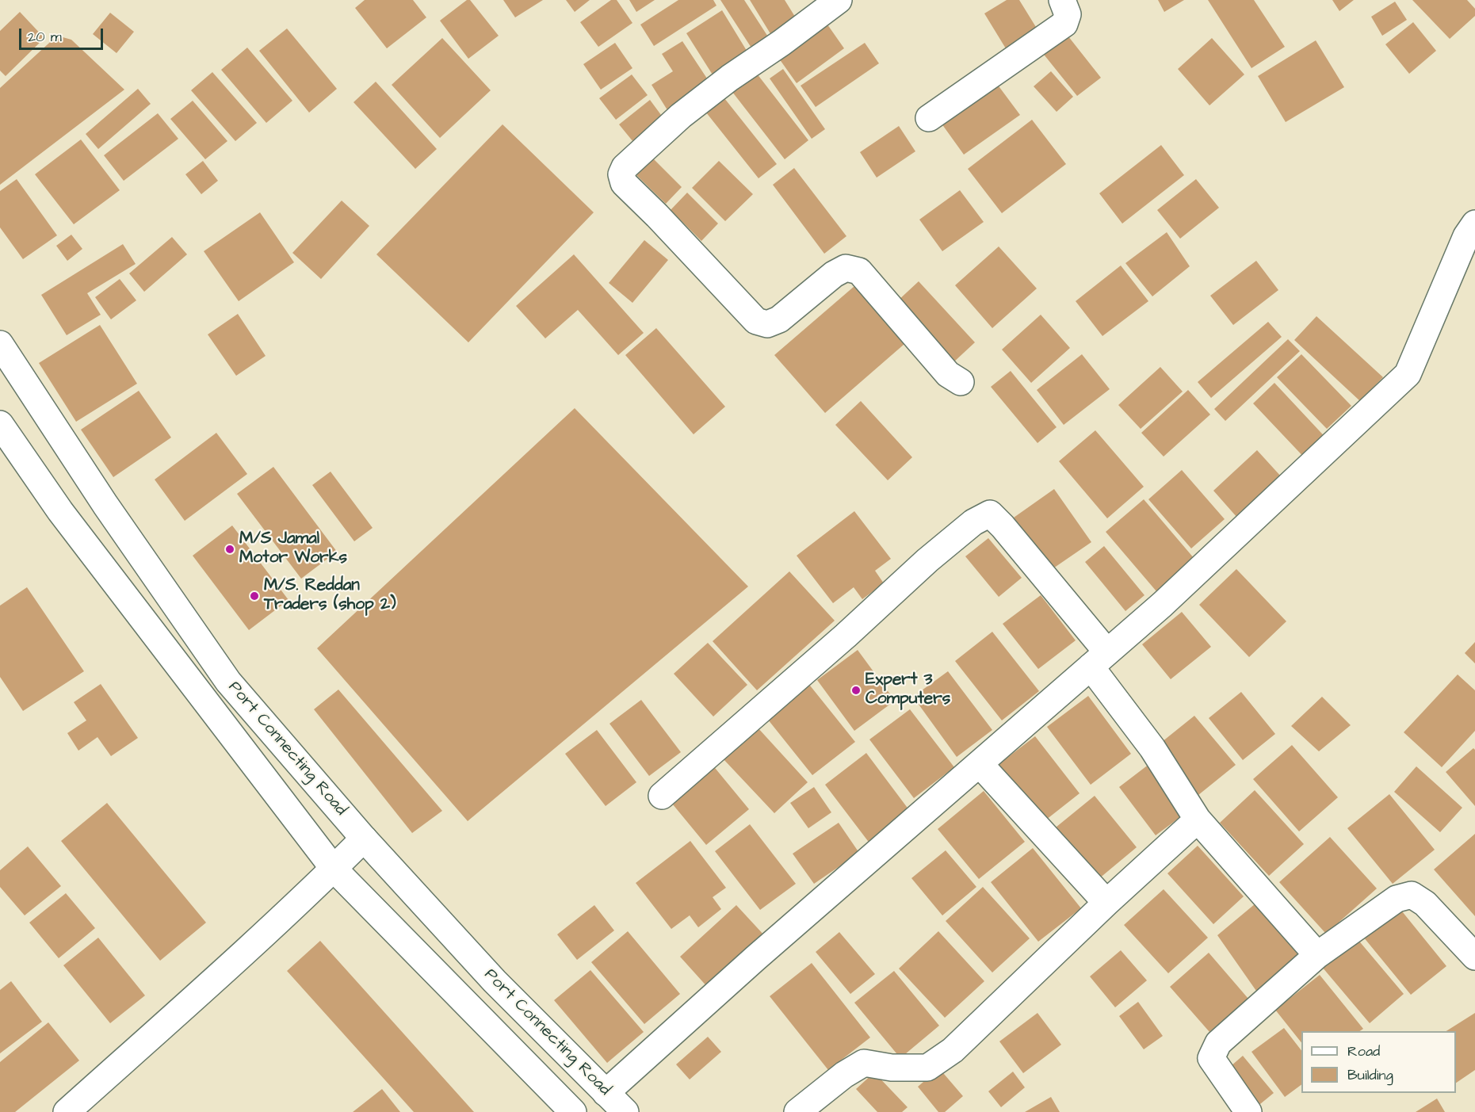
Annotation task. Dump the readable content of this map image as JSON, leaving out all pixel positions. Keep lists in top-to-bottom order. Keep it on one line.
{"streets":{"main road":["Port Connecting Road"]},"places":["M/S Jamal Motor Works","M/S. Reddan Traders (shop 2)","Expert 3 Computers"],"legend":["Road","Building"],"scale_bar":"20 m"}
